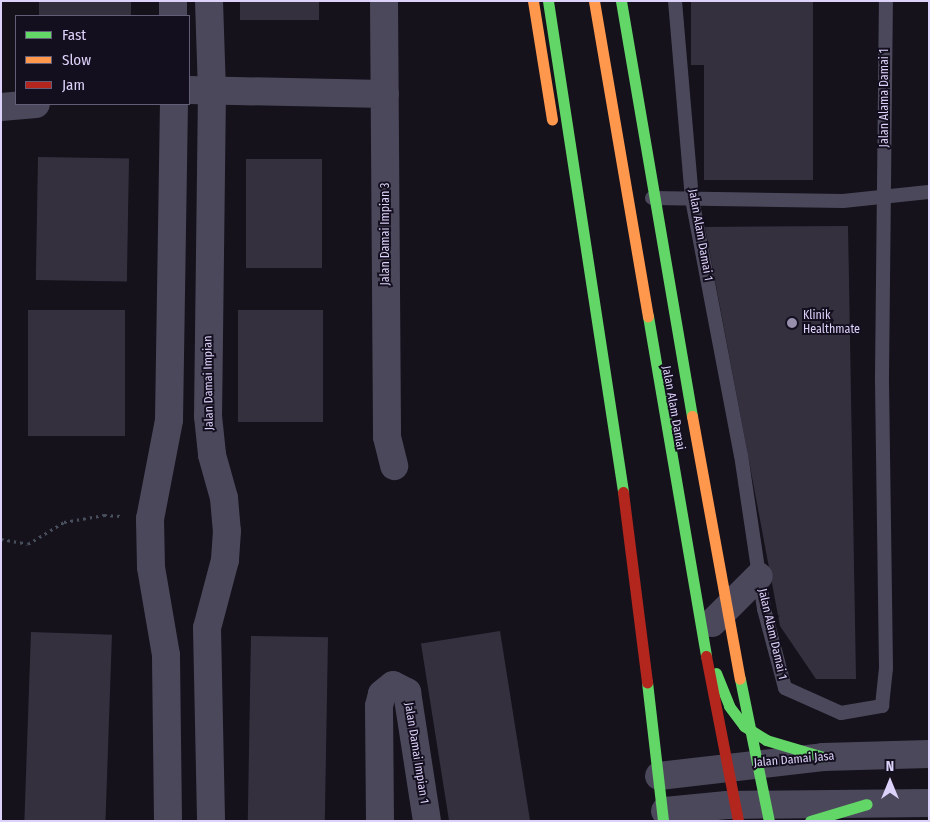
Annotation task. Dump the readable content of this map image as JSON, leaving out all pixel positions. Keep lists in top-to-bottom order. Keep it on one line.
{"streets":{"main road":["Jalan Alam Damai"],"street":["Jalan Damai Impian 3","Jalan Damai Impian","Jalan Damai Impian 1","Jalan Damai Jasa"],"lane":["Jalan Alama Damai 1","Jalan Alam Damai 1"]},"crossings":[["Jalan Alama Damai 1","Jalan Alam Damai 1"],["Jalan Alam Damai","Jalan Damai Jasa"]],"places":["Klinik Healthmate"],"legend":["Fast","Slow","Jam"],"north":"top"}
